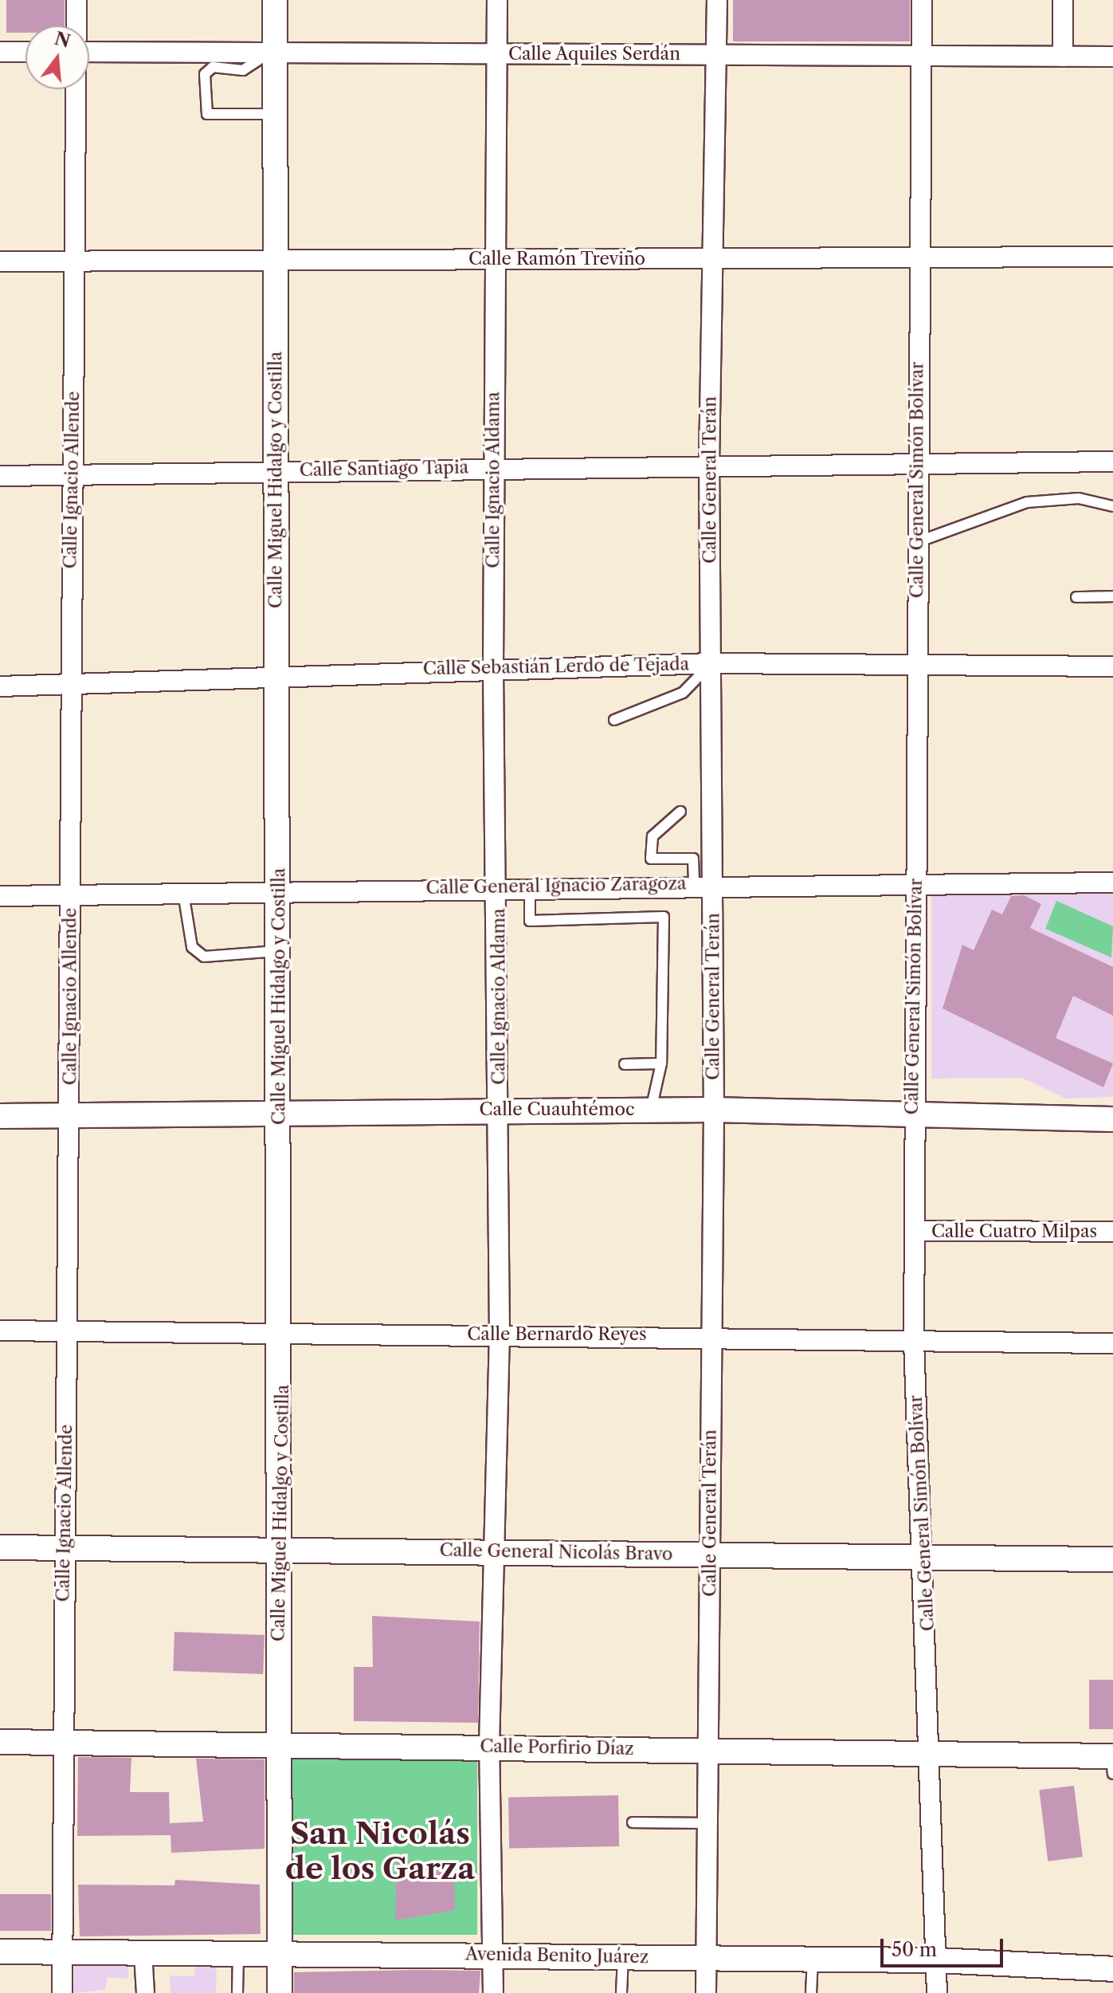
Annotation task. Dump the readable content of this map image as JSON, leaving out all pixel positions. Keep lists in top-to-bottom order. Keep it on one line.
{"streets":{"street":["Calle Aquiles Serdán","Calle Ramón Treviño","Calle Santiago Tapia","Calle Ignacio Allende","Calle Miguel Hidalgo y Costilla","Calle Ignacio Aldama","Calle General Terán","Calle General Simón Bolívar","Calle Sebastián Lerdo de Tejada","Calle General Ignacio Zaragoza","Calle Cuauhtémoc","Calle Cuatro Milpas","Calle Bernardo Reyes","Calle General Nicolás Bravo","Calle Porfirio Díaz","Avenida Benito Juárez"]},"crossings":[["Calle Aquiles Serdán","Calle Miguel Hidalgo y Costilla"],["Calle Aquiles Serdán","Calle Ignacio Aldama"],["Calle Aquiles Serdán","Calle General Terán"],["Calle Aquiles Serdán","Calle General Simón Bolívar"],["Calle Ramón Treviño","Calle Ignacio Allende"],["Calle Ramón Treviño","Calle Miguel Hidalgo y Costilla"],["Calle Ramón Treviño","Calle Ignacio Aldama"],["Calle Ramón Treviño","Calle General Terán"],["Calle Ramón Treviño","Calle General Simón Bolívar"],["Calle Santiago Tapia","Calle Ignacio Allende"],["Calle Santiago Tapia","Calle Miguel Hidalgo y Costilla"],["Calle Santiago Tapia","Calle Ignacio Aldama"],["Calle Santiago Tapia","Calle General Terán"],["Calle Santiago Tapia","Calle General Simón Bolívar"],["Calle Ignacio Allende","Calle Sebastián Lerdo de Tejada"],["Calle Ignacio Allende","Calle General Ignacio Zaragoza"],["Calle Ignacio Allende","Calle Cuauhtémoc"],["Calle Ignacio Allende","Calle Bernardo Reyes"],["Calle Ignacio Allende","Calle General Nicolás Bravo"],["Calle Ignacio Allende","Calle Porfirio Díaz"],["Calle Ignacio Allende","Avenida Benito Juárez"],["Calle Miguel Hidalgo y Costilla","Calle Sebastián Lerdo de Tejada"],["Calle Miguel Hidalgo y Costilla","Calle General Ignacio Zaragoza"],["Calle Miguel Hidalgo y Costilla","Calle Cuauhtémoc"],["Calle Miguel Hidalgo y Costilla","Calle Bernardo Reyes"],["Calle Miguel Hidalgo y Costilla","Calle General Nicolás Bravo"],["Calle Miguel Hidalgo y Costilla","Calle Porfirio Díaz"],["Calle Miguel Hidalgo y Costilla","Avenida Benito Juárez"],["Calle Ignacio Aldama","Calle Sebastián Lerdo de Tejada"],["Calle Ignacio Aldama","Calle General Ignacio Zaragoza"],["Calle Ignacio Aldama","Calle Cuauhtémoc"],["Calle Ignacio Aldama","Calle Bernardo Reyes"],["Calle Ignacio Aldama","Calle General Nicolás Bravo"],["Calle Ignacio Aldama","Calle Porfirio Díaz"],["Calle Ignacio Aldama","Avenida Benito Juárez"],["Calle General Terán","Calle Sebastián Lerdo de Tejada"],["Calle General Terán","Calle General Ignacio Zaragoza"],["Calle General Terán","Calle Cuauhtémoc"],["Calle General Terán","Calle Bernardo Reyes"],["Calle General Terán","Calle General Nicolás Bravo"],["Calle General Terán","Calle Porfirio Díaz"],["Calle General Terán","Avenida Benito Juárez"],["Calle General Simón Bolívar","Calle Sebastián Lerdo de Tejada"],["Calle General Simón Bolívar","Calle General Ignacio Zaragoza"],["Calle General Simón Bolívar","Calle Cuauhtémoc"],["Calle General Simón Bolívar","Calle Cuatro Milpas"],["Calle General Simón Bolívar","Calle Bernardo Reyes"],["Calle General Simón Bolívar","Calle General Nicolás Bravo"],["Calle General Simón Bolívar","Calle Porfirio Díaz"],["Calle General Simón Bolívar","Avenida Benito Juárez"]],"districts":["San Nicolás de los Garza"],"scale_bar":"50 m","north":"top"}
